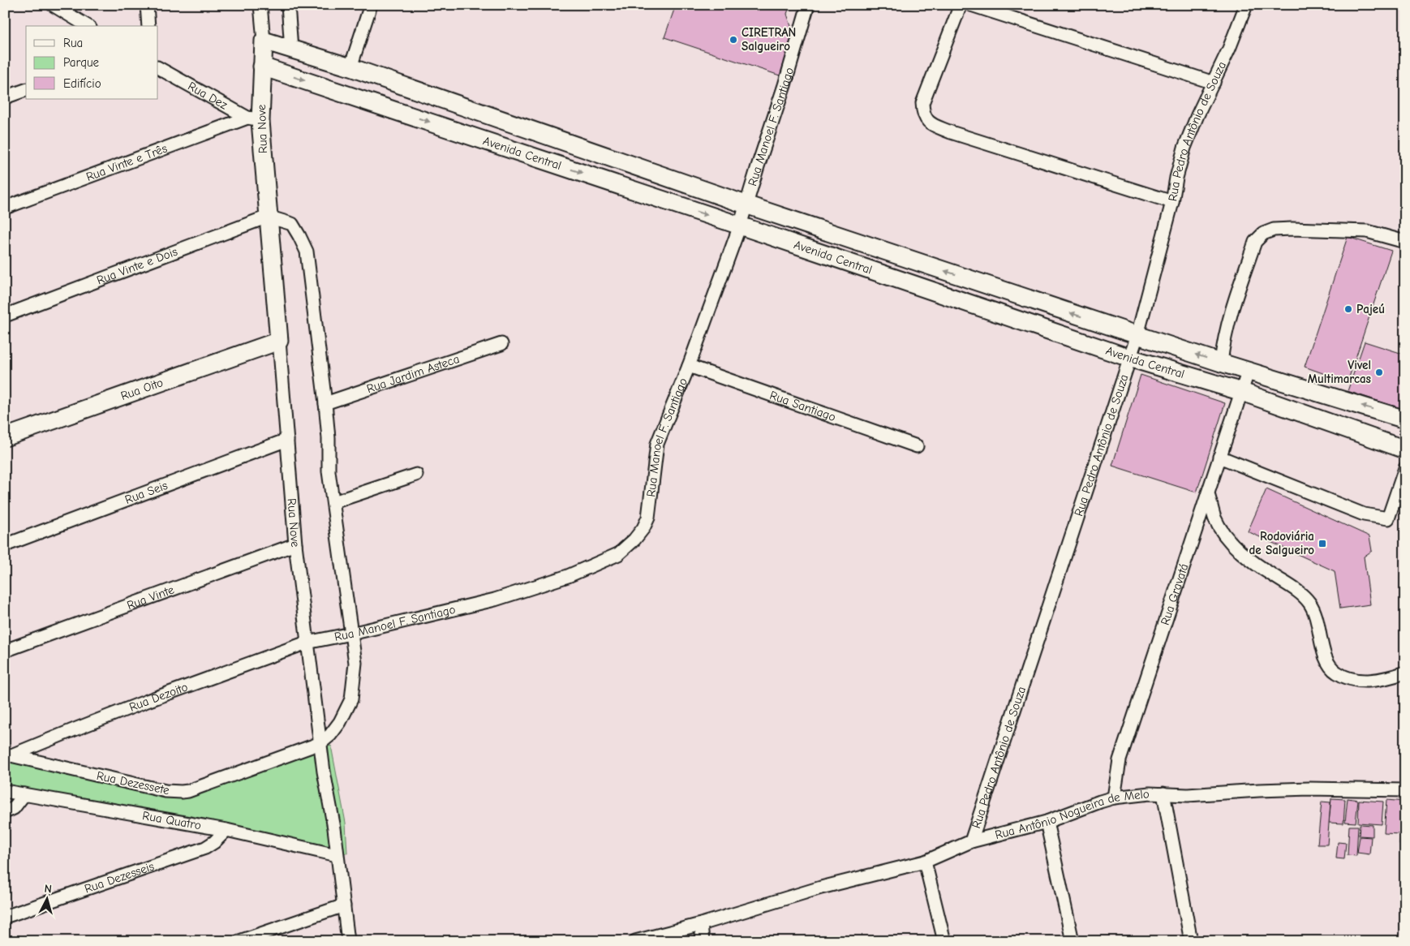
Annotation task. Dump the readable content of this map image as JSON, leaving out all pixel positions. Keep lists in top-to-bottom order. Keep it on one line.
{"streets":{"street":["Rua Dez","Rua Manoel F. Santiago","Rua Nove","Rua Pedro Antônio de Souza","Avenida Central","Rua Vinte e Três","Rua Vinte e Dois","Rua Jardim Asteca","Rua Oito","Rua Santiago","Rua Seis","Rua Gravatá","Rua Vinte","Rua Dezoito","Rua Dezessete","Rua Antônio Nogueira de Melo","Rua Quatro","Rua Dezesseis"]},"crossings":[["Rua Dez","Rua Nove"],["Rua Dez","Rua Vinte e Três"],["Rua Manoel F. Santiago","Rua Nove"],["Rua Manoel F. Santiago","Avenida Central"],["Rua Manoel F. Santiago","Rua Santiago"],["Rua Manoel F. Santiago","Rua Dezoito"],["Rua Nove","Avenida Central"],["Rua Nove","Rua Vinte e Três"],["Rua Nove","Rua Vinte e Dois"],["Rua Nove","Rua Oito"],["Rua Nove","Rua Seis"],["Rua Nove","Rua Vinte"],["Rua Nove","Rua Dezoito"],["Rua Nove","Rua Dezessete"],["Rua Nove","Rua Quatro"],["Rua Pedro Antônio de Souza","Avenida Central"],["Rua Pedro Antônio de Souza","Rua Antônio Nogueira de Melo"],["Avenida Central","Rua Gravatá"],["Rua Gravatá","Rua Antônio Nogueira de Melo"],["Rua Dezoito","Rua Dezessete"],["Rua Quatro","Rua Dezesseis"]],"places":{"other":["CIRETRAN Salgueiro","Pajeú","Vivel Multimarcas"],"transit":["Rodoviária de Salgueiro"]},"legend":["Rua","Parque","Edifício"],"north":"top"}
